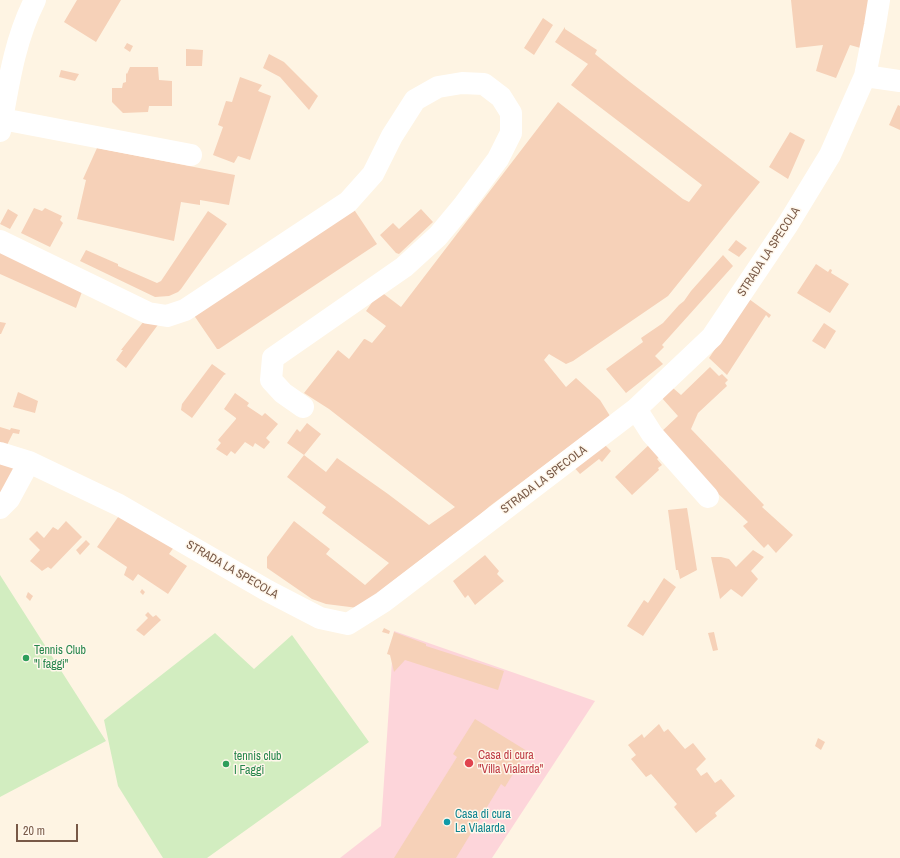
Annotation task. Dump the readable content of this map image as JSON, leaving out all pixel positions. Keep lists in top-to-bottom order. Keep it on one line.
{"streets":{"street":["STRADA LA SPECOLA"]},"places":["Tennis Club \"I faggi\"","Casa di cura \"Villa Vialarda\"","tennis club I Faggi","Casa di cura La Vialarda"],"scale_bar":"20 m"}
